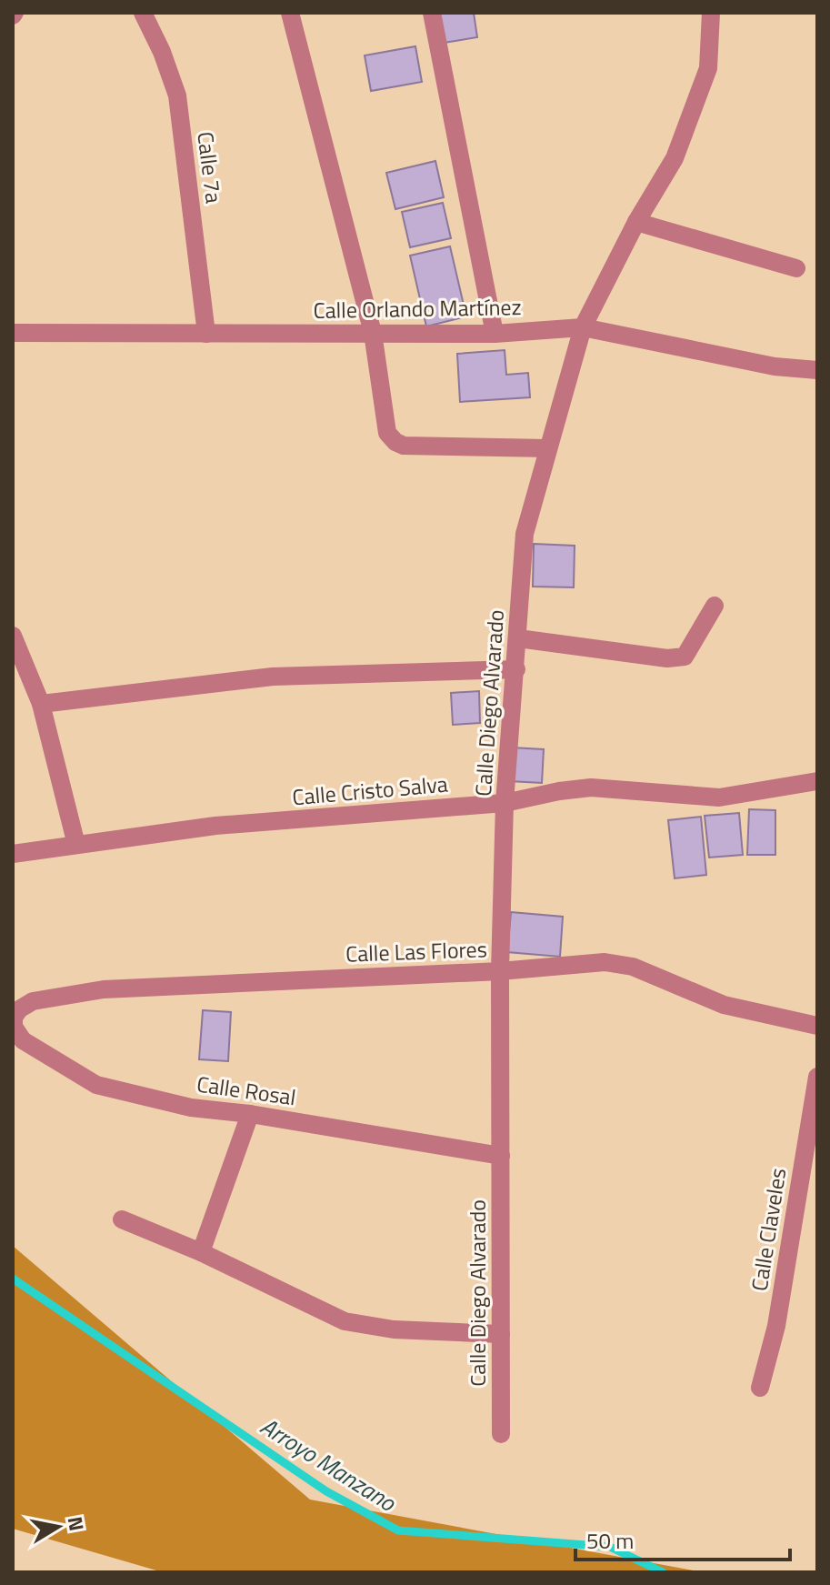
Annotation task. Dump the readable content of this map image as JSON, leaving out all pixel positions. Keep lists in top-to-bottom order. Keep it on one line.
{"streets":{"street":["Calle 7a","Calle Orlando Martínez","Calle Diego Alvarado","Calle Cristo Salva","Calle Las Flores","Calle Rosal","Calle Claveles"]},"crossings":[["Calle 7a","Calle Orlando Martínez"],["Calle Orlando Martínez","Calle Diego Alvarado"],["Calle Diego Alvarado","Calle Cristo Salva"],["Calle Diego Alvarado","Calle Las Flores"],["Calle Diego Alvarado","Calle Rosal"],["Calle Las Flores","Calle Rosal"]],"water":["Arroyo Manzano"],"scale_bar":"50 m","north":"right"}
